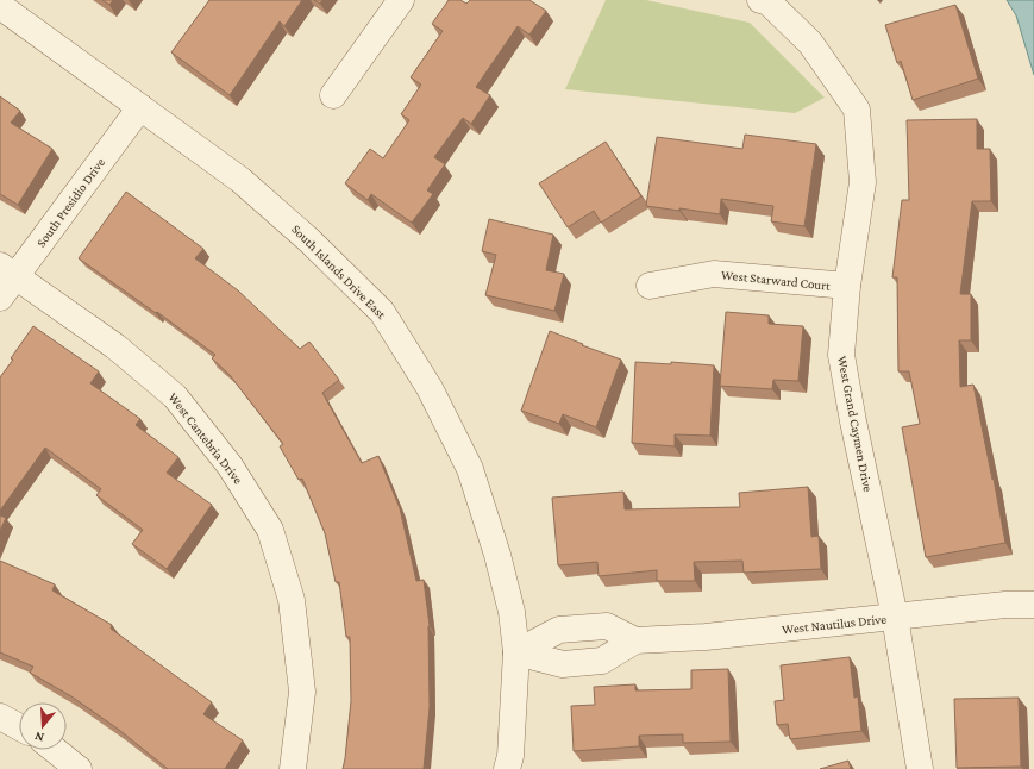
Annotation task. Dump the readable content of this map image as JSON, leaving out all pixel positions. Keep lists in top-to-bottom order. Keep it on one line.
{"streets":{"street":["South Presidio Drive","South Islands Drive East","West Starward Court","West Grand Caymen Drive","West Cantebria Drive","West Nautilus Drive"]},"crossings":[["South Presidio Drive","South Islands Drive East"],["South Presidio Drive","West Cantebria Drive"],["South Islands Drive East","West Nautilus Drive"],["West Starward Court","West Grand Caymen Drive"],["West Grand Caymen Drive","West Nautilus Drive"]],"north":"bottom"}
